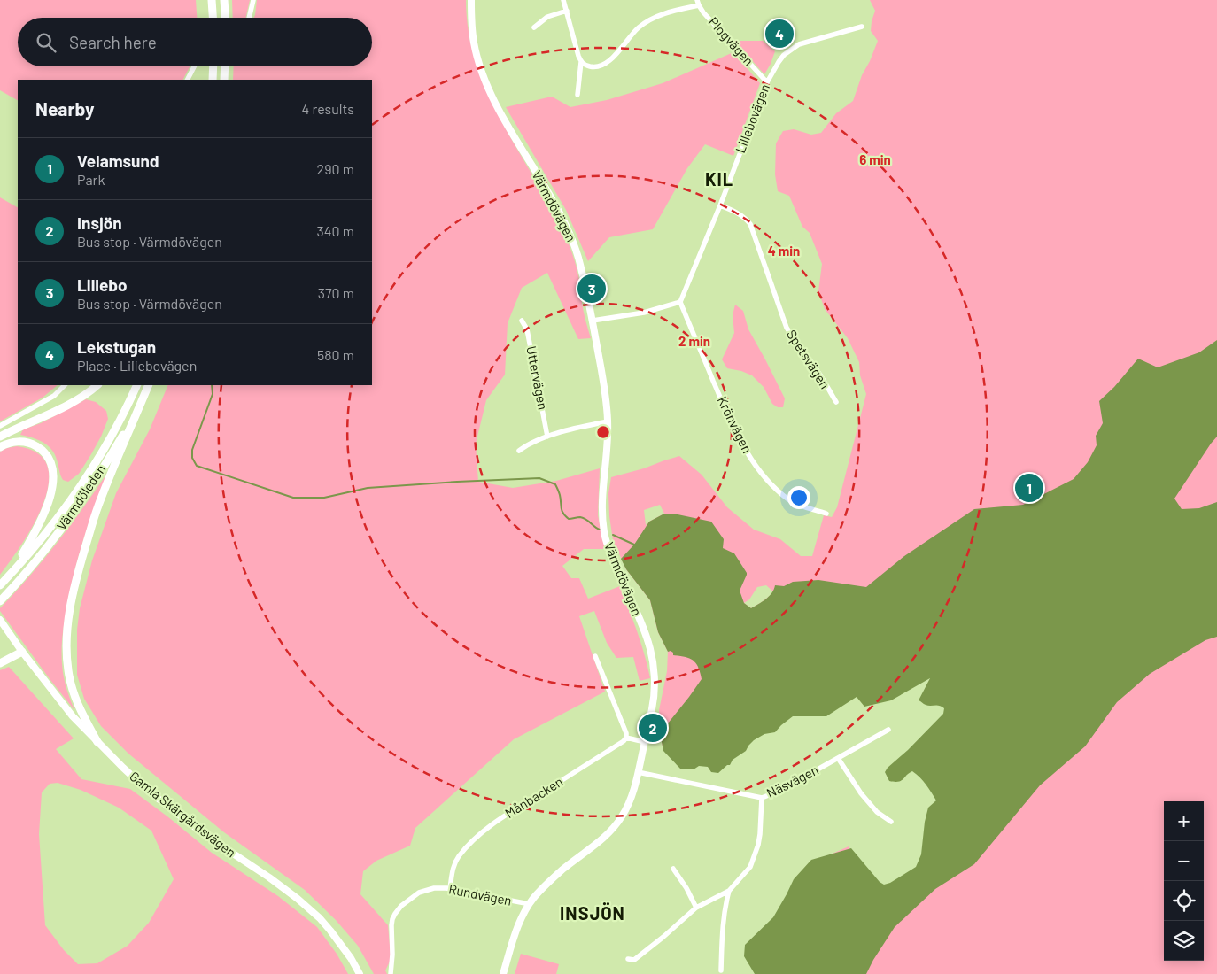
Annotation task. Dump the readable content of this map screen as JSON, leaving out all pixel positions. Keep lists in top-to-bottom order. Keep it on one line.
{"streets":{"highway":["Värmdöleden"],"main road":["Värmdövägen","Gamla Skärgårdsvägen"],"street":["Plogvägen","Lillebovägen","Spetsvägen","Uttervägen","Krönvägen","Näsvägen","Månbacken","Rundvägen"]},"crossings":[["Plogvägen","Lillebovägen"],["Lillebovägen","Spetsvägen"],["Lillebovägen","Krönvägen"],["Värmdövägen","Näsvägen"],["Värmdövägen","Rundvägen"],["Månbacken","Rundvägen"]],"districts":["KIL","INSJÖN"],"page":{"pins":["4","3","1","2"],"search":"Search here","heading":["Nearby","4 results"],"list":[{"mark":"1","name":"Velamsund","note":"Park","value":"290 m"},{"mark":"2","name":"Insjön","note":"Bus stop · Värmdövägen","value":"340 m"},{"mark":"3","name":"Lillebo","note":"Bus stop · Värmdövägen","value":"370 m"},{"mark":"4","name":"Lekstugan","note":"Place · Lillebovägen","value":"580 m"}],"map_buttons":["+","−"]},"rings":["6 min","4 min","2 min"]}
